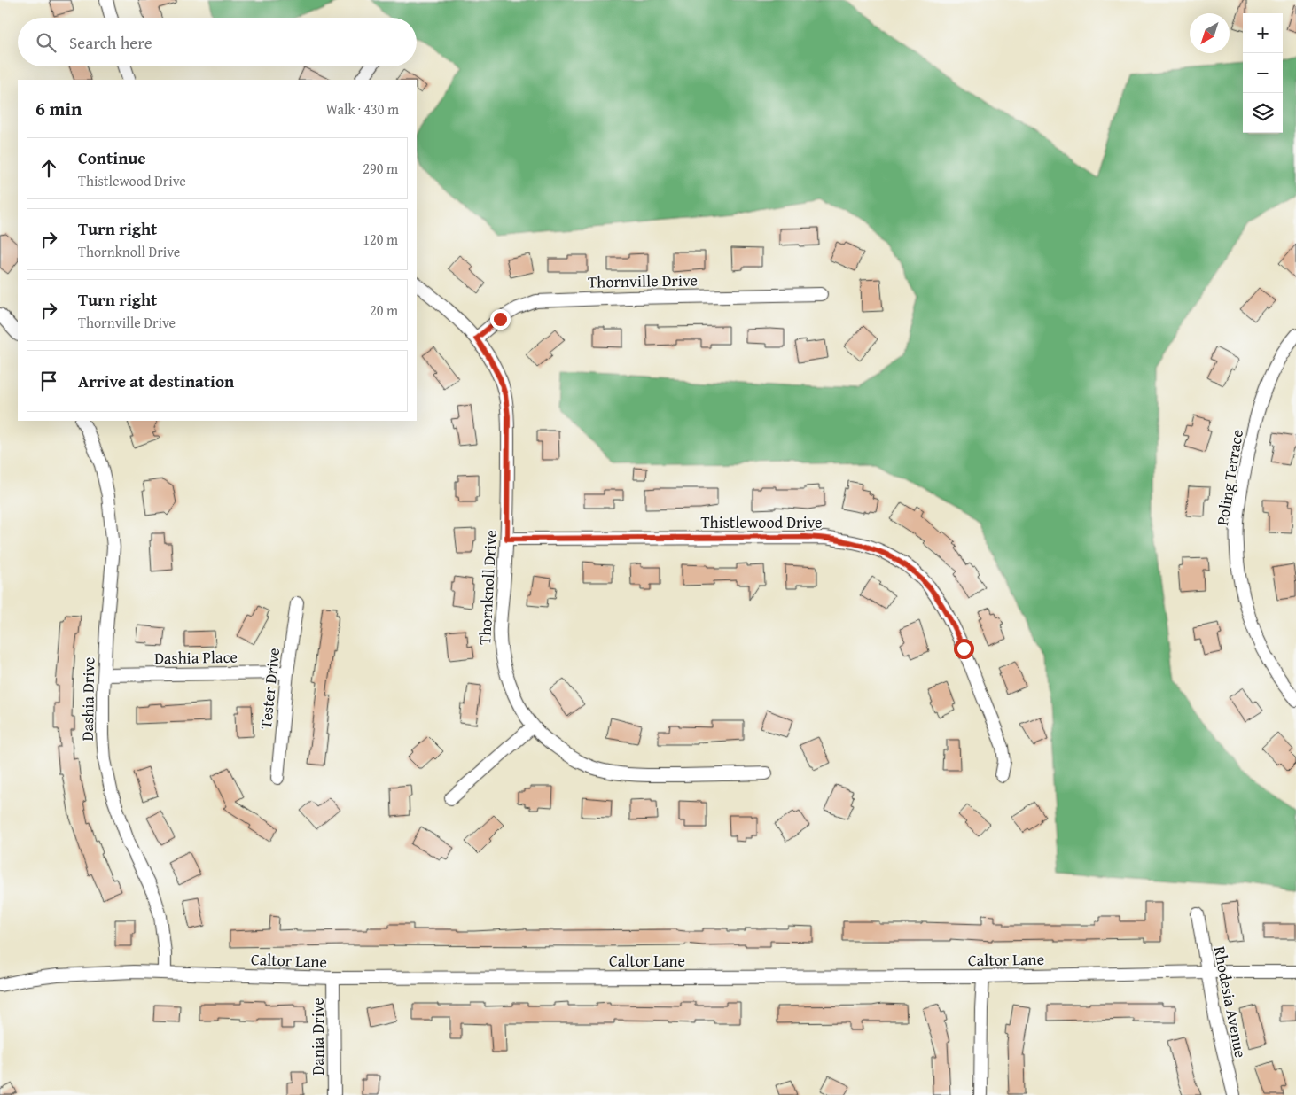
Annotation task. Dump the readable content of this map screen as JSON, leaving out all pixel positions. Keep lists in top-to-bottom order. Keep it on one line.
{"streets":{"street":["Thornville Drive","Poling Terrace","Thistlewood Drive","Thornknoll Drive","Dashia Place","Tester Drive","Dashia Drive","Caltor Lane","Rhodesia Avenue","Dania Drive"]},"crossings":[["Thornville Drive","Thornknoll Drive"],["Thistlewood Drive","Thornknoll Drive"],["Dashia Place","Tester Drive"],["Dashia Place","Dashia Drive"],["Dashia Drive","Caltor Lane"],["Caltor Lane","Rhodesia Avenue"],["Caltor Lane","Dania Drive"]],"north":"bottom left","page":{"map_buttons":["+","−"],"search":"Search here","heading":["6 min","Walk · 430 m"],"list":[["Continue","Thistlewood Drive","290 m"],["Turn right","Thornknoll Drive","120 m"],["Turn right","Thornville Drive","20 m"],"Arrive at destination"]}}
